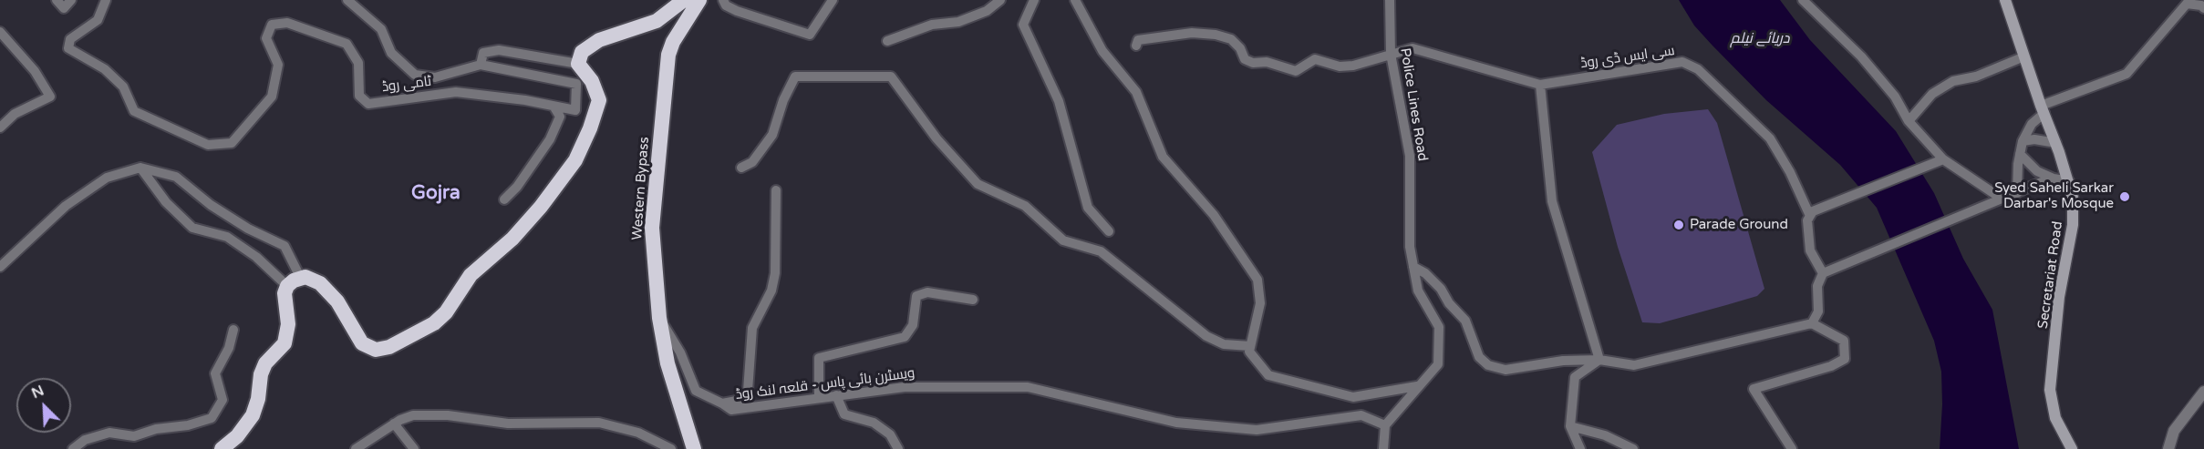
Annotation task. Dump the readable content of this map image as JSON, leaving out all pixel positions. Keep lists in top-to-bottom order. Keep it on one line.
{"streets":{"highway":["Western Bypass"],"main road":["Secretariat Road"],"street":["سی ایس ڈی روڈ","ٹامی روڈ","Police Lines Road","ویسٹرن بائی پاس - قلعہ لنک روڈ"]},"crossings":[["Police Lines Road","ویسٹرن بائی پاس - قلعہ لنک روڈ"],["Western Bypass","ویسٹرن بائی پاس - قلعہ لنک روڈ"]],"districts":["Gojra"],"water":["دریائے نیلم"],"places":["Syed Saheli Sarkar Darbar's Mosque","Parade Ground"],"north":"top left"}
